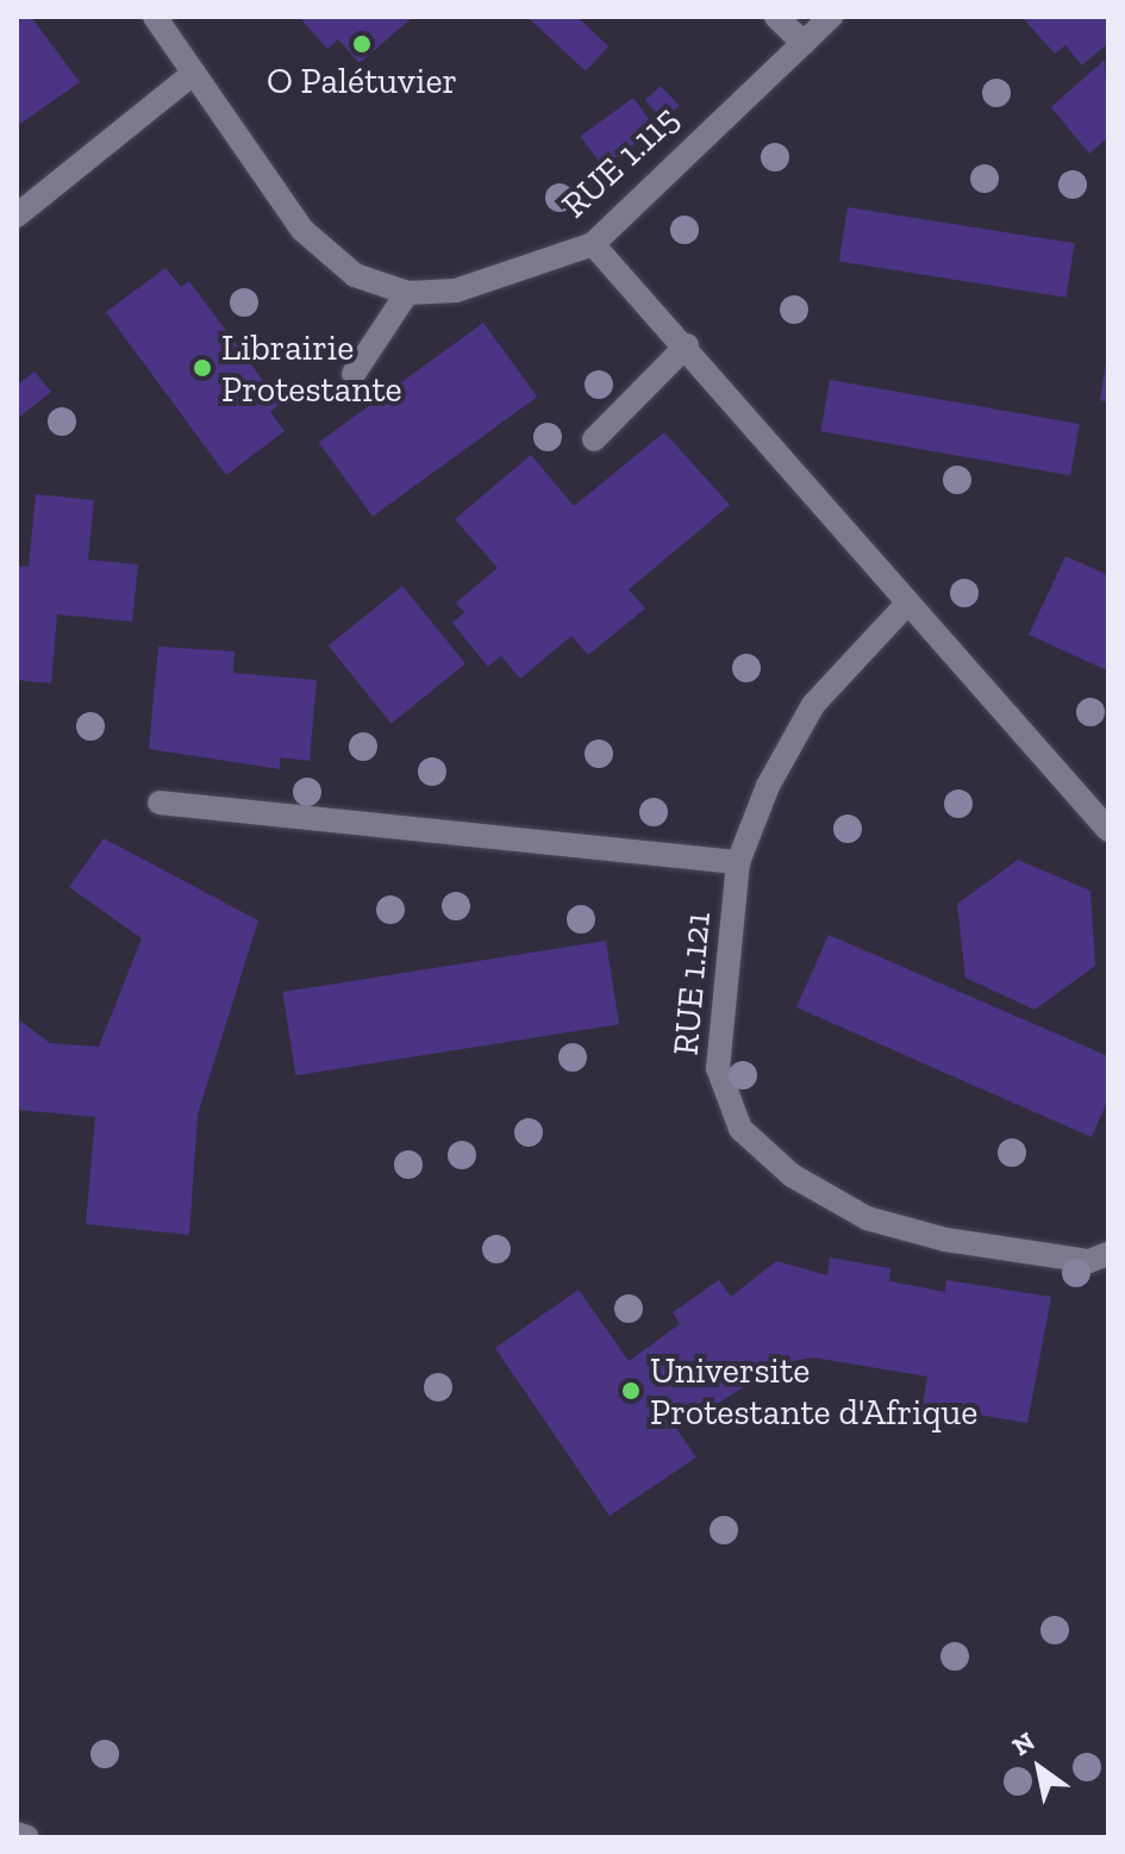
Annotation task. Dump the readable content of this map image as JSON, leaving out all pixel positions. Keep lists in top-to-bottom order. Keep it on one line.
{"streets":{"street":["RUE 1.115","RUE 1.121"]},"places":["O Palétuvier","Librairie Protestante","Universite Protestante d'Afrique"],"north":"top left"}
